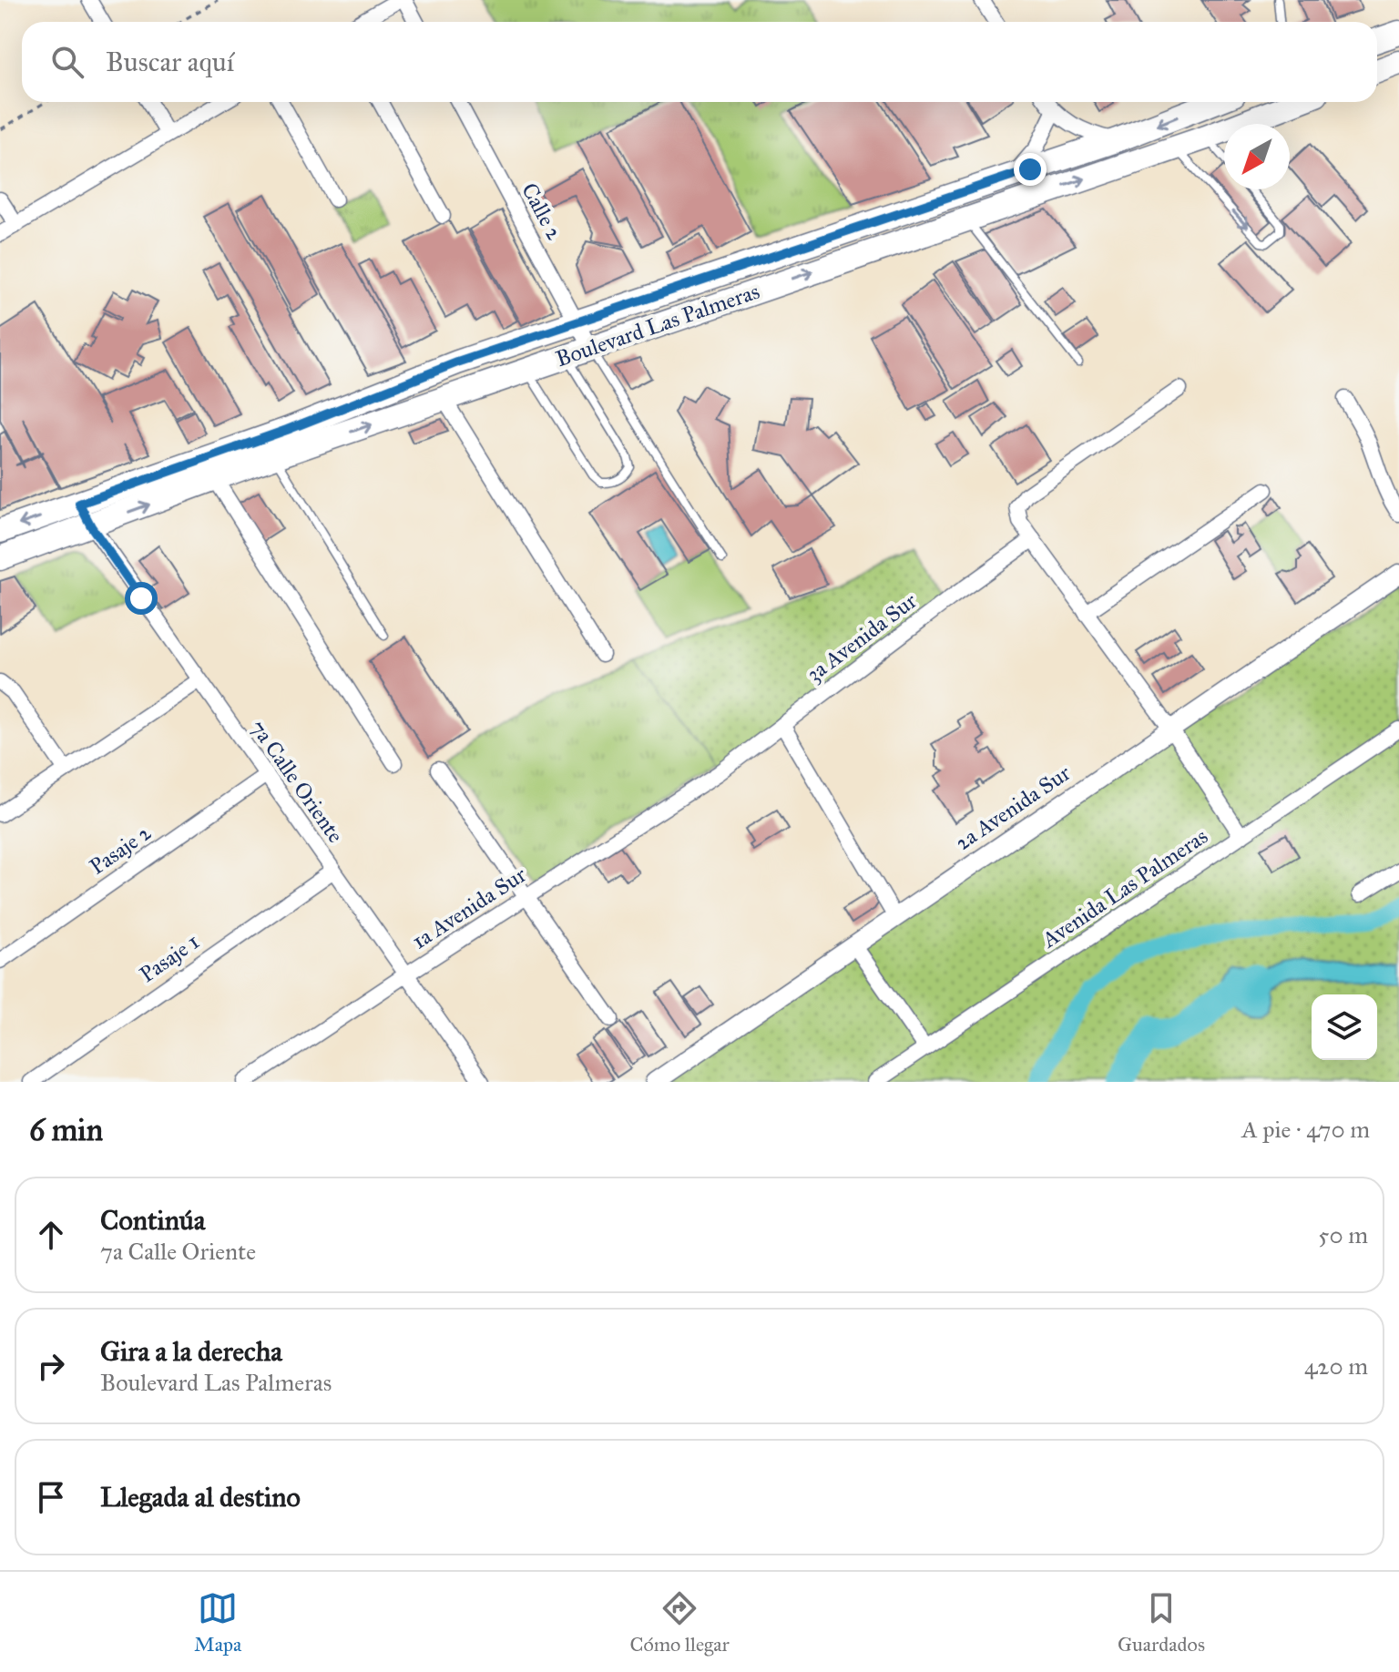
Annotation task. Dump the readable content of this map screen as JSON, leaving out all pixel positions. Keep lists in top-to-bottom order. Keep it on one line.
{"streets":{"main road":["Boulevard Las Palmeras"],"street":["Calle 2","3a Avenida Sur","7a Calle Oriente","2a Avenida Sur","Pasaje 2","Avenida Las Palmeras","1a Avenida Sur","Pasaje 1"]},"crossings":[["Calle 2","Boulevard Las Palmeras"],["Boulevard Las Palmeras","7a Calle Oriente"],["3a Avenida Sur","1a Avenida Sur"],["7a Calle Oriente","Pasaje 2"],["7a Calle Oriente","1a Avenida Sur"],["7a Calle Oriente","Pasaje 1"]],"north":"bottom left","page":{"search":"Buscar aquí","heading":["6 min","A pie · 470 m"],"list":[["Continúa","7a Calle Oriente","50 m"],["Gira a la derecha","Boulevard Las Palmeras","420 m"],"Llegada al destino"],"nav":["Mapa","Cómo llegar","Guardados"]}}
